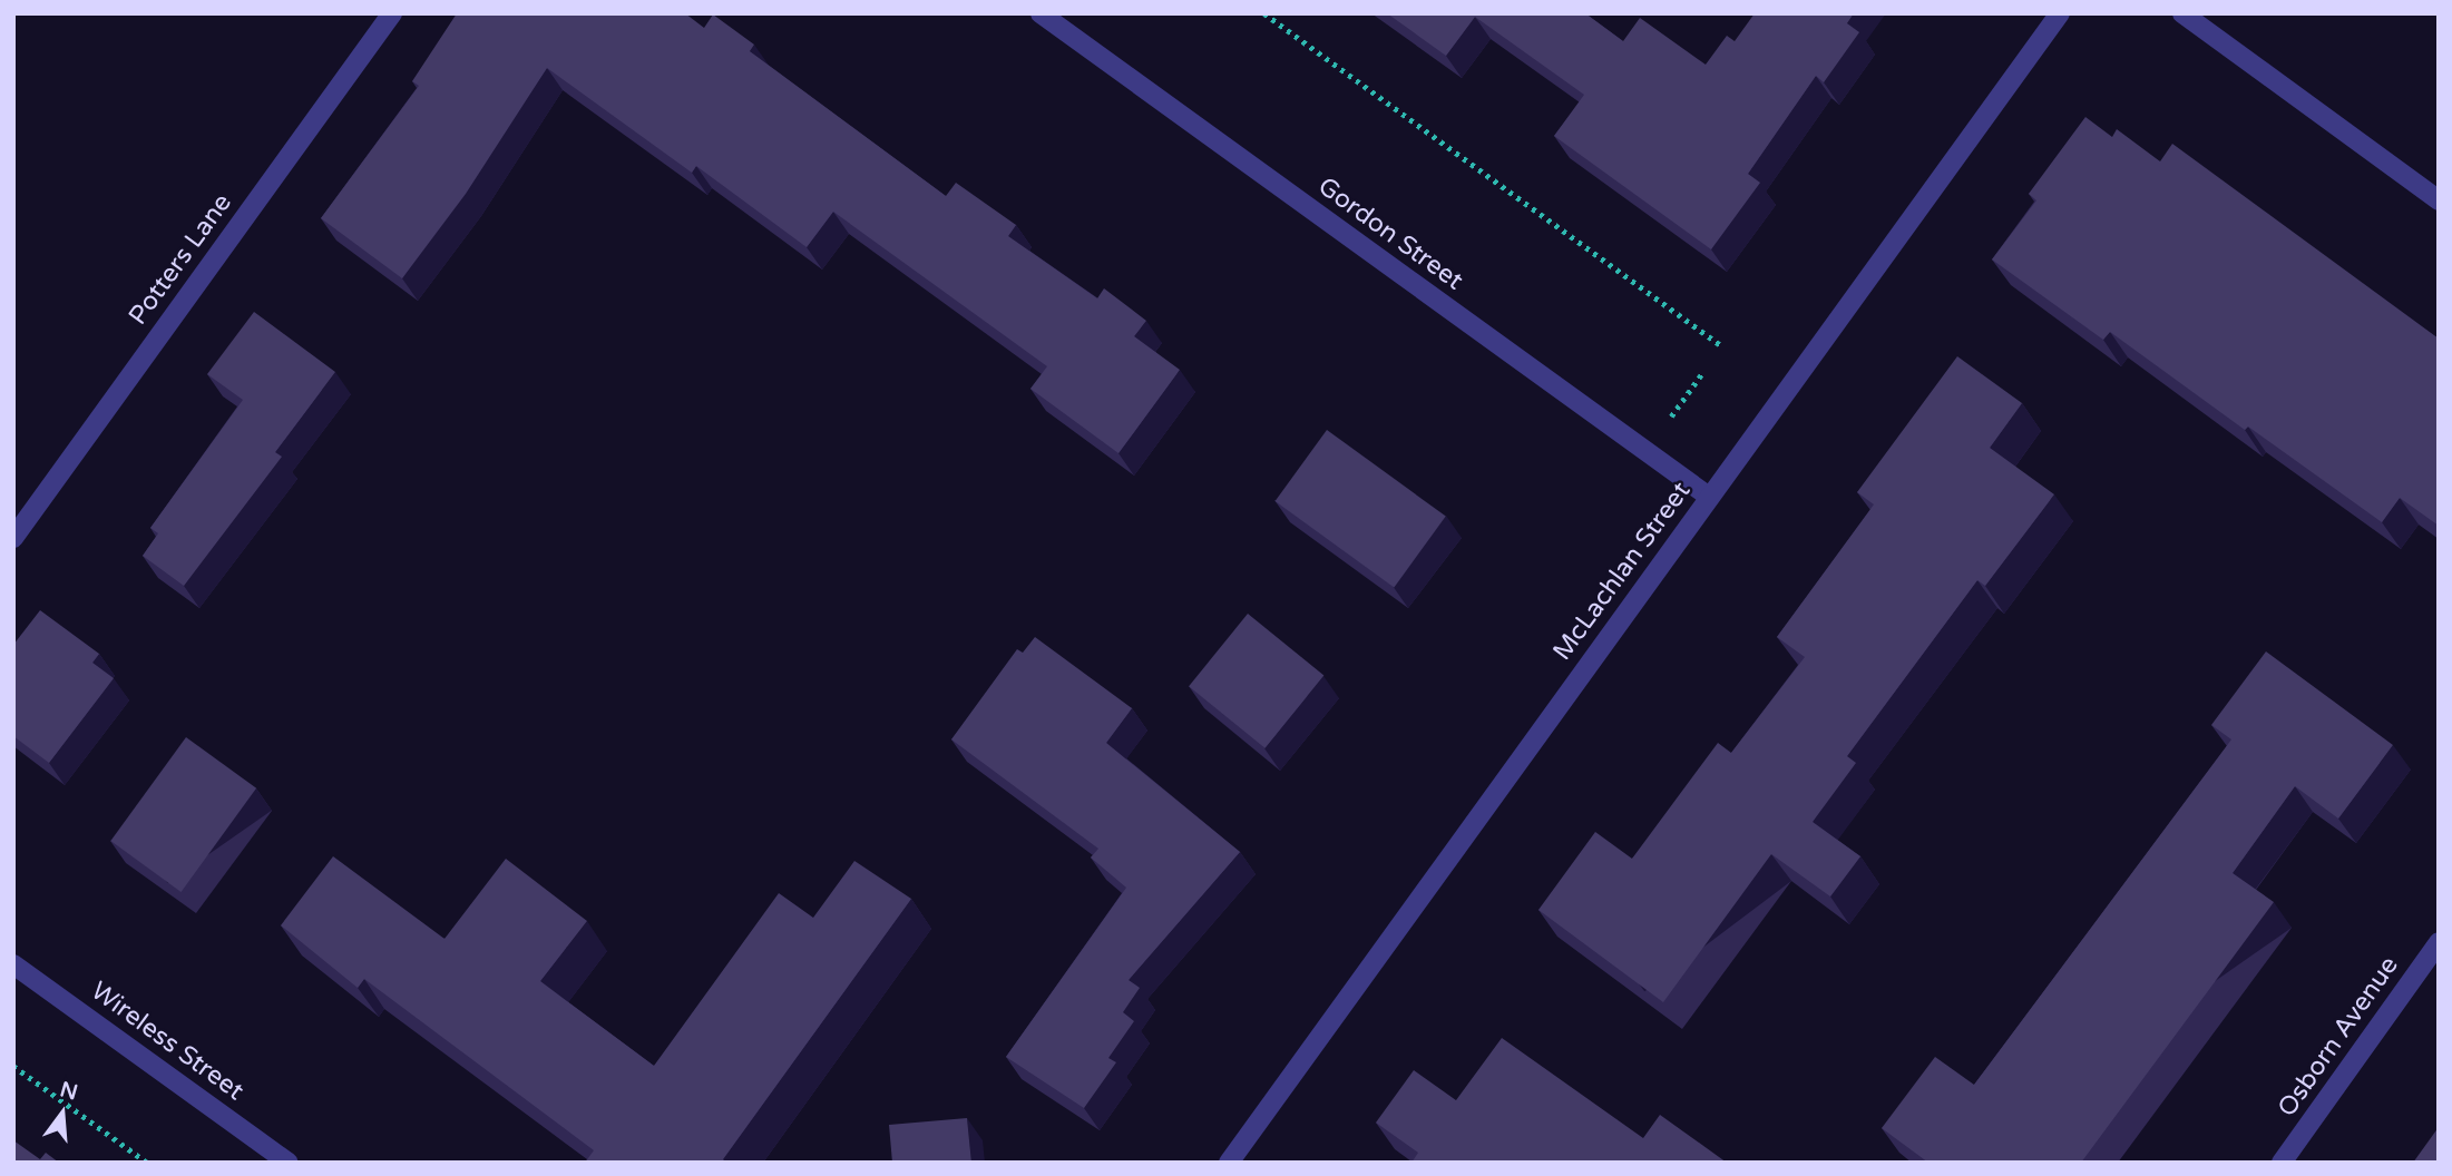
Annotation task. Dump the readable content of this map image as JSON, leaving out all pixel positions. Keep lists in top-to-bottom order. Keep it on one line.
{"streets":{"street":["Gordon Street","Potters Lane","McLachlan Street","Osborn Avenue","Wireless Street"]},"crossings":[["Gordon Street","McLachlan Street"]],"north":"top"}
